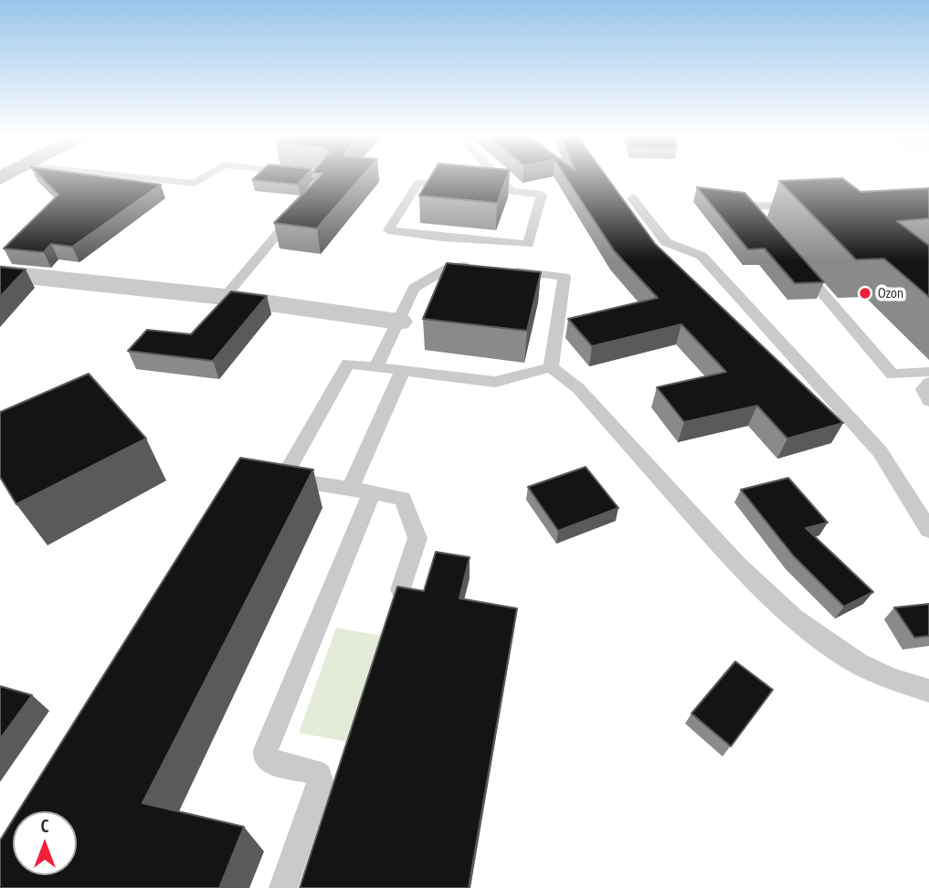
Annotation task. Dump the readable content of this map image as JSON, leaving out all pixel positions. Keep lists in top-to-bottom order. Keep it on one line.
{"places":["Ozon"],"north":"top"}
